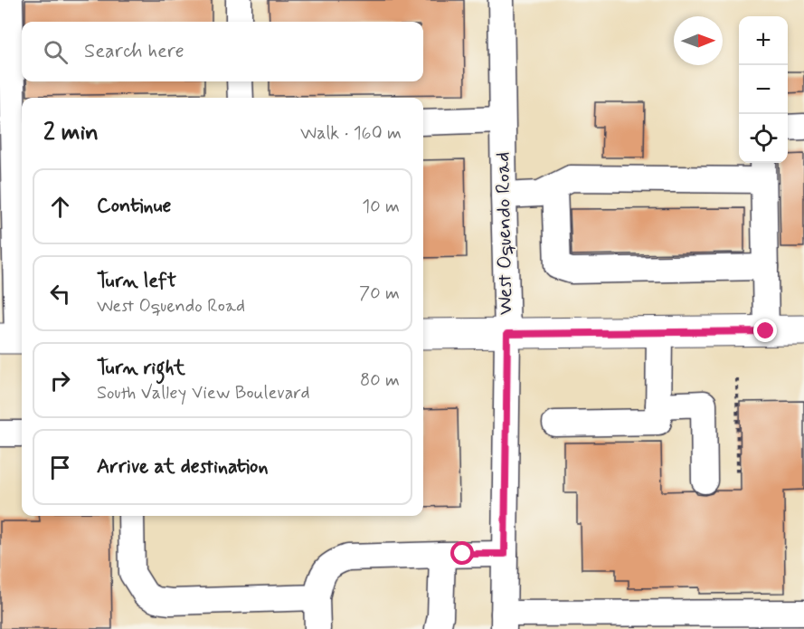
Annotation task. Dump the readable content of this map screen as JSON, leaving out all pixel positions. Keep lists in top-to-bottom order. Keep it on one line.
{"streets":{"street":["West Oquendo Road"]},"north":"right","page":{"map_buttons":["+","−"],"search":"Search here","heading":["2 min","Walk · 160 m"],"list":[["Continue","10 m"],["Turn left","West Oquendo Road","70 m"],["Turn right","South Valley View Boulevard","80 m"],"Arrive at destination"]}}
